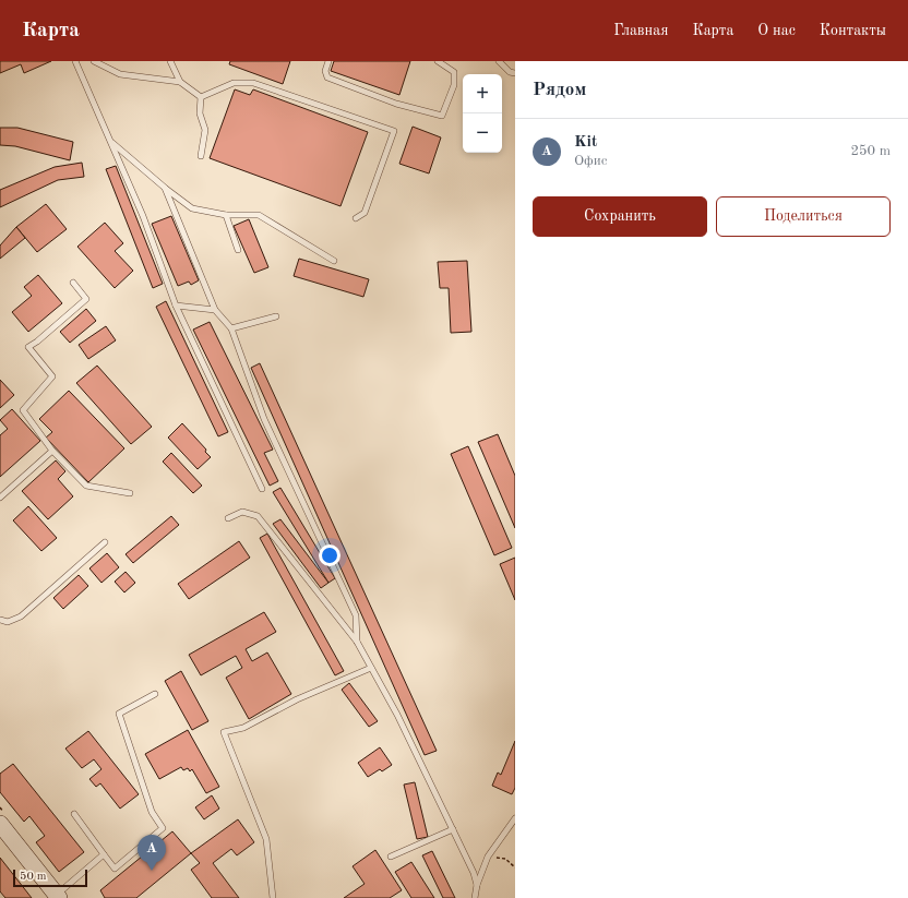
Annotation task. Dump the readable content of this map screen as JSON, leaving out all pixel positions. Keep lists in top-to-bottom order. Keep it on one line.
{"scale_bar":"50 m","page":{"header":"Карта","nav":["Главная","Карта","О нас","Контакты"],"heading":"Рядом","map_buttons":["+","−"],"list":[{"mark":"A","name":"Kit","note":"Офис","value":"250 m"}],"buttons":["Сохранить","Поделиться"],"pins":"A","scale":"50 m"}}
